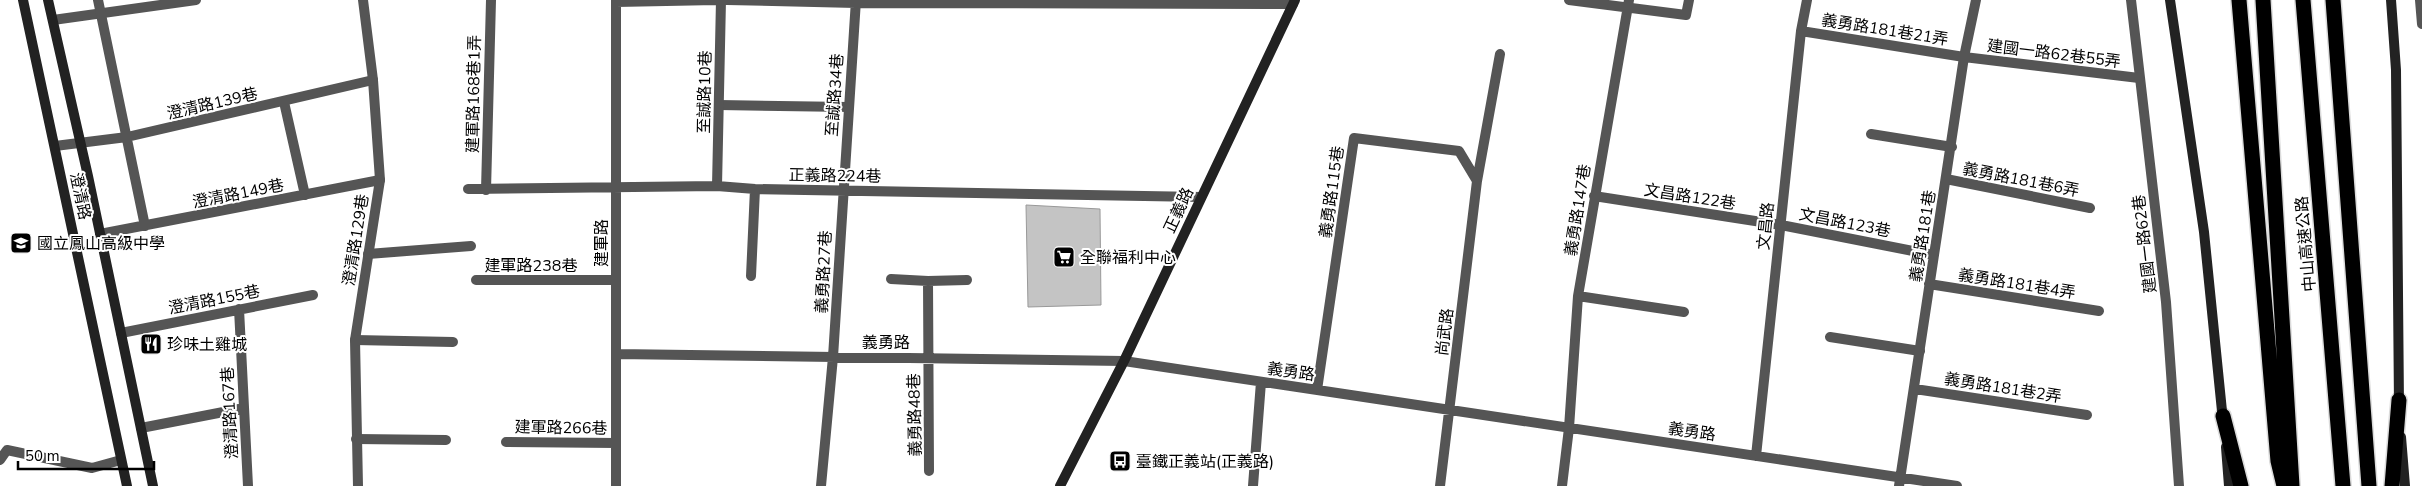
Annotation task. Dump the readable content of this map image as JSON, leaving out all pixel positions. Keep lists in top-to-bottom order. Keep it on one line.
{"streets":{"highway":["中山高速公路"],"street":["義勇路181巷21弄","建國一路62巷55弄","至誠路10巷","建軍路168巷1弄","至誠路34巷","澄清路139巷","正義路224巷","義勇路181巷6弄","義勇路115巷","澄清路149巷","澄清路","文昌路122巷","正義路","義勇路147巷","文昌路123巷","文昌路","義勇路181巷","澄清路129巷","建軍路","建國一路62巷","建軍路238巷","義勇路27巷","義勇路181巷4弄","澄清路155巷","尚武路","義勇路","義勇路181巷2弄","澄清路167巷","義勇路48巷","建軍路266巷"]},"crossings":[["義勇路181巷21弄","建國一路62巷55弄"],["義勇路181巷21弄","文昌路"],["義勇路181巷21弄","義勇路181巷"],["建國一路62巷55弄","義勇路181巷"],["建國一路62巷55弄","建國一路62巷"],["至誠路10巷","正義路224巷"],["建軍路168巷1弄","正義路224巷"],["至誠路34巷","正義路224巷"],["至誠路34巷","義勇路27巷"],["澄清路139巷","澄清路"],["澄清路139巷","澄清路129巷"],["正義路224巷","正義路"],["正義路224巷","建軍路"],["正義路224巷","義勇路27巷"],["義勇路181巷6弄","義勇路181巷"],["義勇路115巷","尚武路"],["義勇路115巷","義勇路"],["澄清路149巷","澄清路"],["澄清路149巷","澄清路129巷"],["澄清路","澄清路155巷"],["文昌路122巷","義勇路147巷"],["文昌路122巷","文昌路123巷"],["文昌路122巷","文昌路"],["正義路","義勇路"],["義勇路147巷","義勇路"],["文昌路123巷","文昌路"],["文昌路123巷","義勇路181巷"],["文昌路","義勇路"],["義勇路181巷","義勇路181巷4弄"],["義勇路181巷","義勇路"],["義勇路181巷","義勇路181巷2弄"],["建軍路","建軍路238巷"],["建軍路","義勇路"],["建軍路","建軍路266巷"],["義勇路27巷","義勇路"],["澄清路155巷","澄清路167巷"],["尚武路","義勇路"],["義勇路","義勇路48巷"]],"places":{"school or university":["國立鳳山高級中學"],"supermarket":["全聯福利中心"],"restaurant":["珍味土雞城"],"bus stop":["臺鐵正義站(正義路)"]},"scale_bar":"50 m"}
